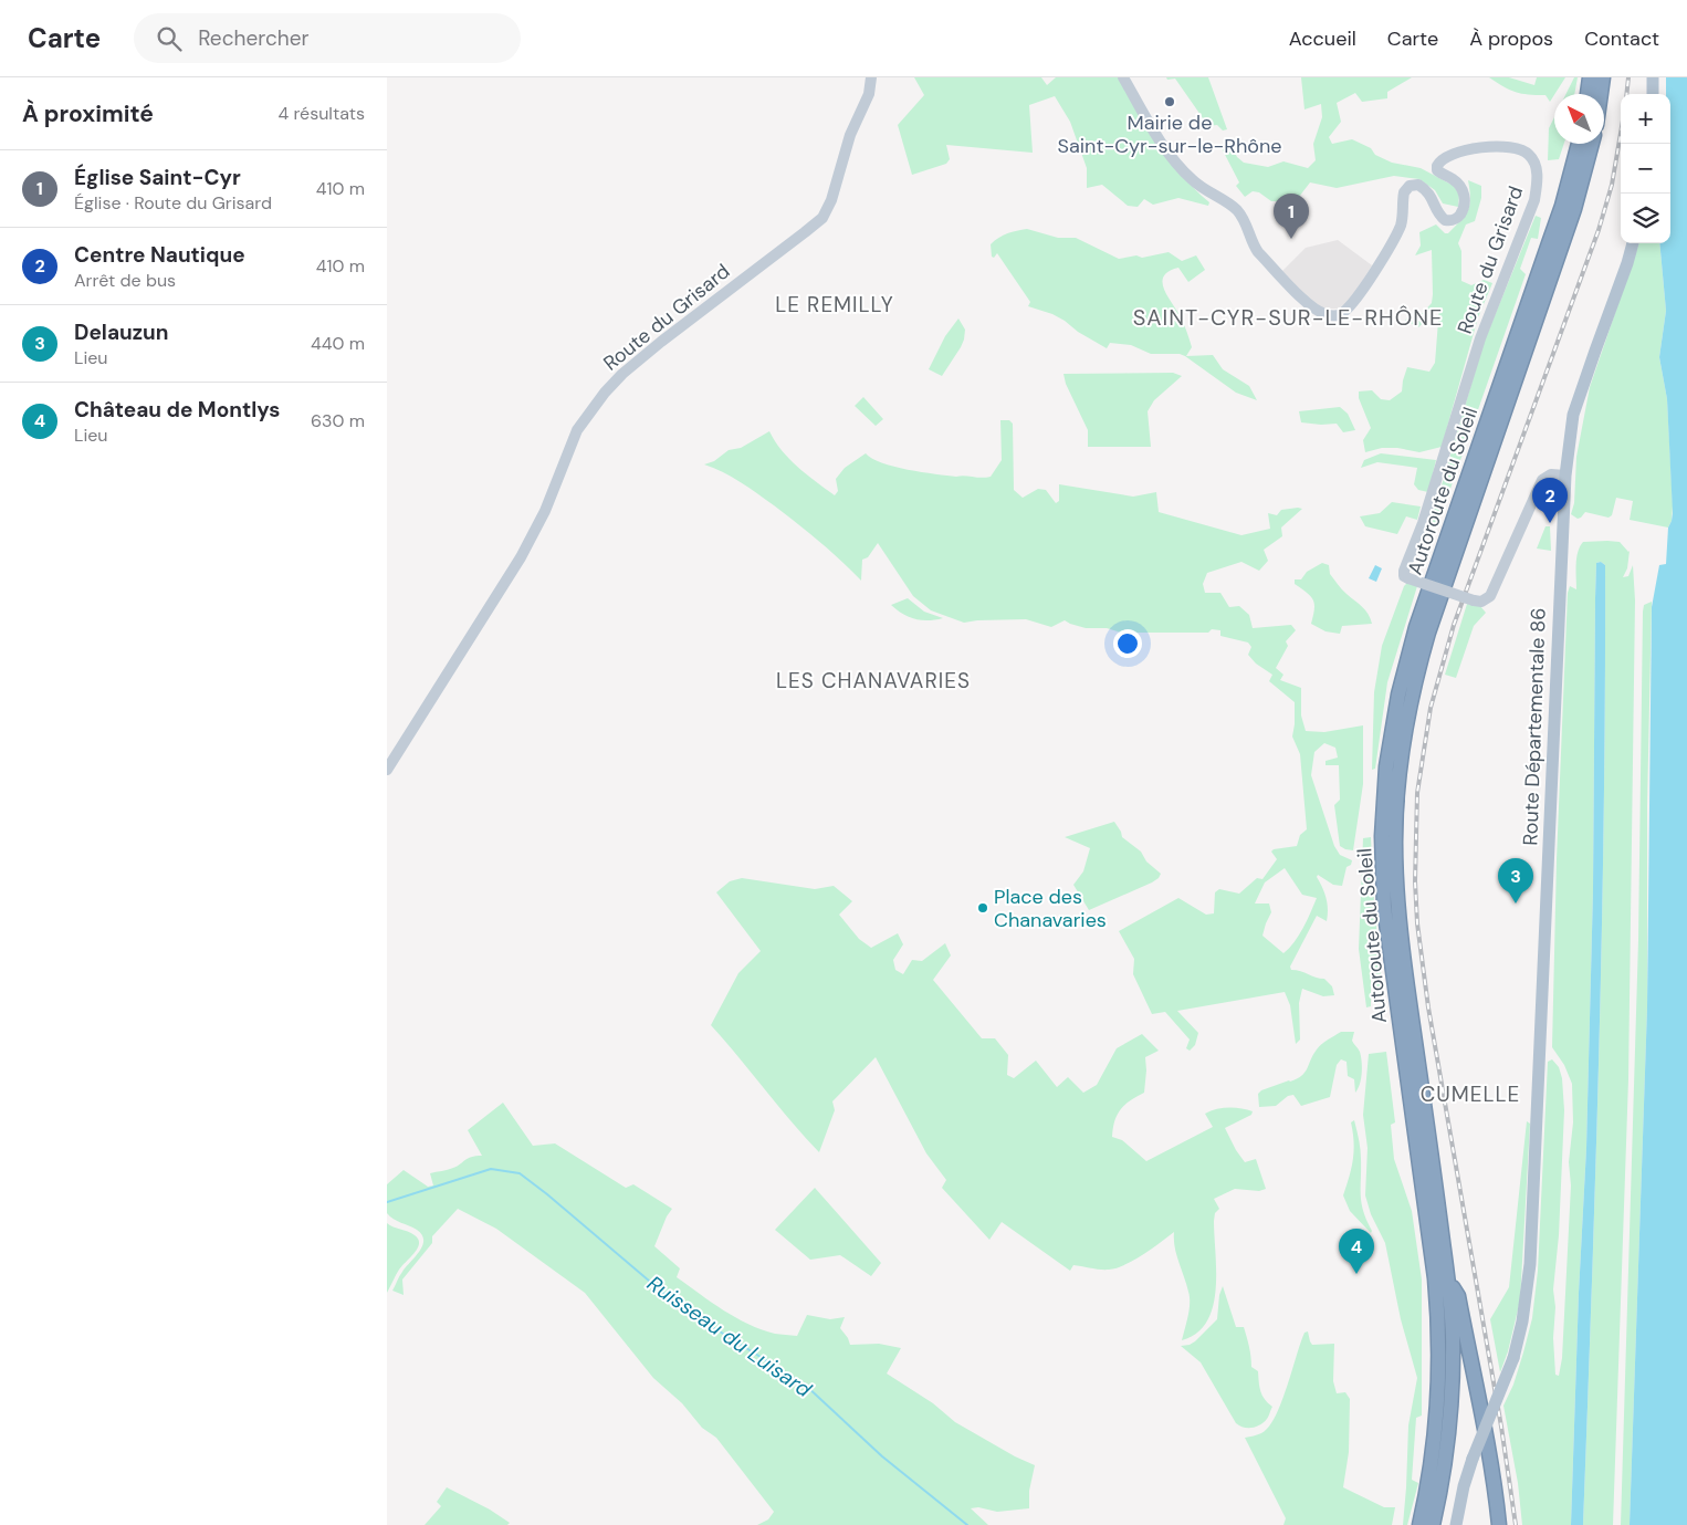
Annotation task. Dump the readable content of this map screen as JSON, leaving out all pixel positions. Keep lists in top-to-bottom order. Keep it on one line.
{"streets":{"highway":["Autoroute du Soleil"],"main road":["Route Départementale 86"],"street":["Route du Grisard"]},"crossings":[["Route du Grisard","Route Départementale 86"]],"districts":["LE REMILLY","SAINT-CYR-SUR-LE-RHÔNE","LES CHANAVARIES","CUMELLE"],"water":["Ruisseau du Luisard"],"places":["Mairie de Saint-Cyr-sur-le-Rhône","Place des Chanavaries"],"north":"top left","page":{"header":"Carte","search":"Rechercher","nav":["Accueil","Carte","À propos","Contact"],"heading":["À proximité","4 résultats"],"map_buttons":["+","−"],"list":[{"mark":"1","name":"Église Saint-Cyr","note":"Église · Route du Grisard","value":"410 m"},{"mark":"2","name":"Centre Nautique","note":"Arrêt de bus","value":"410 m"},{"mark":"3","name":"Delauzun","note":"Lieu","value":"440 m"},{"mark":"4","name":"Château de Montlys","note":"Lieu","value":"630 m"}],"pins":["1","2","3","4"]}}
